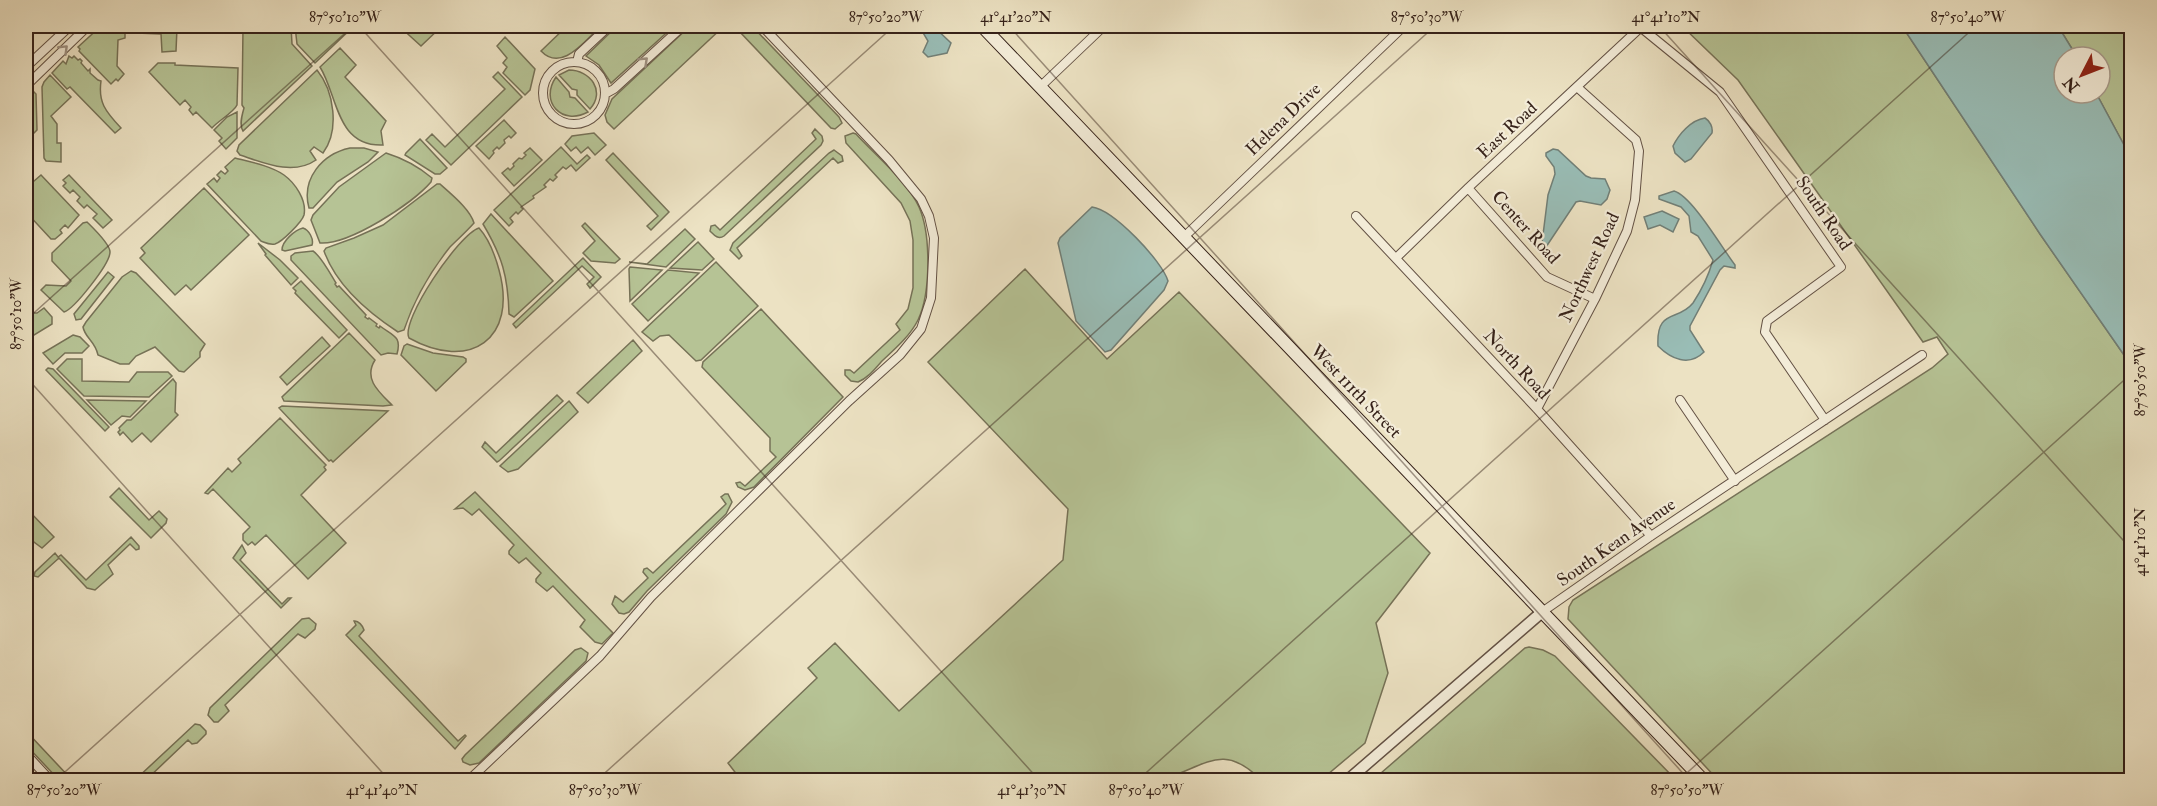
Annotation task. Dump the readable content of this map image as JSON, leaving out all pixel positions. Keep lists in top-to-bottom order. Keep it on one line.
{"streets":{"main road":["West 111th Street"],"street":["Helena Drive","East Road","South Road","Center Road","Northwest Road","North Road","South Kean Avenue"]},"crossings":[["Helena Drive","West 111th Street"],["East Road","South Road"],["East Road","Center Road"],["East Road","Northwest Road"],["East Road","North Road"],["South Road","South Kean Avenue"],["Center Road","Northwest Road"],["Northwest Road","North Road"],["North Road","South Kean Avenue"],["West 111th Street","South Kean Avenue"]],"north":"bottom left","coordinates":["87°50'10\"W","87°50'20\"W","41°41'20\"N","87°50'30\"W","41°41'10\"N","87°50'40\"W","87°50'50\"W","41°41'40\"N","41°41'30\"N"]}
